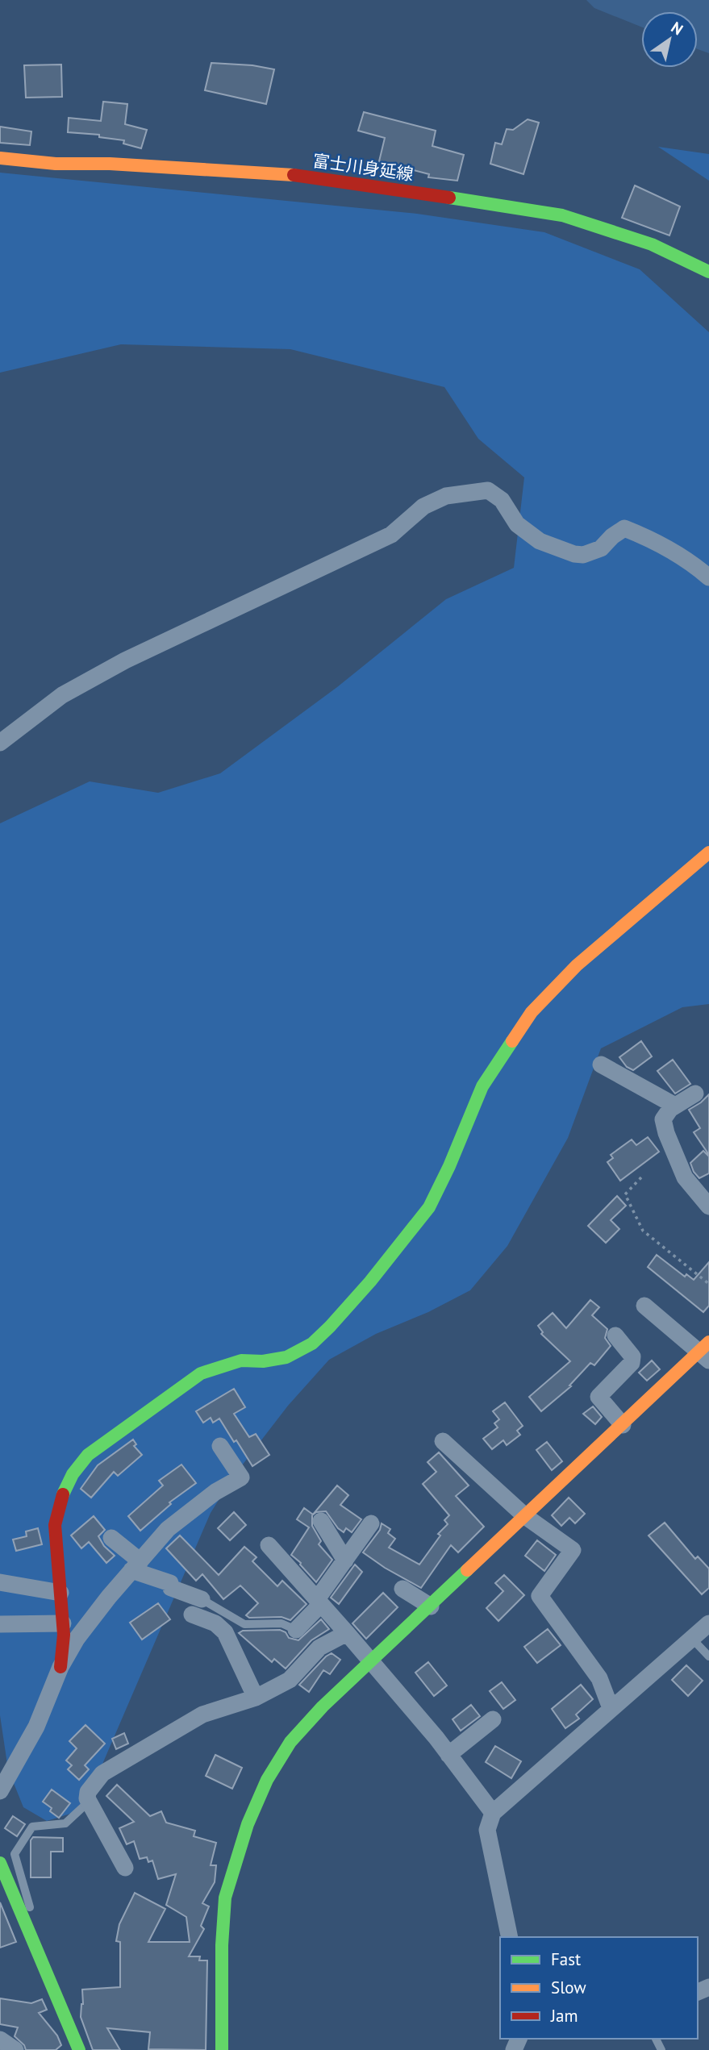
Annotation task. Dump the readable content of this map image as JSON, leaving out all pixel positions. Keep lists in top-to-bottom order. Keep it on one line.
{"streets":{"street":["富士川身延線"]},"legend":["Fast","Slow","Jam"],"north":"top right"}
